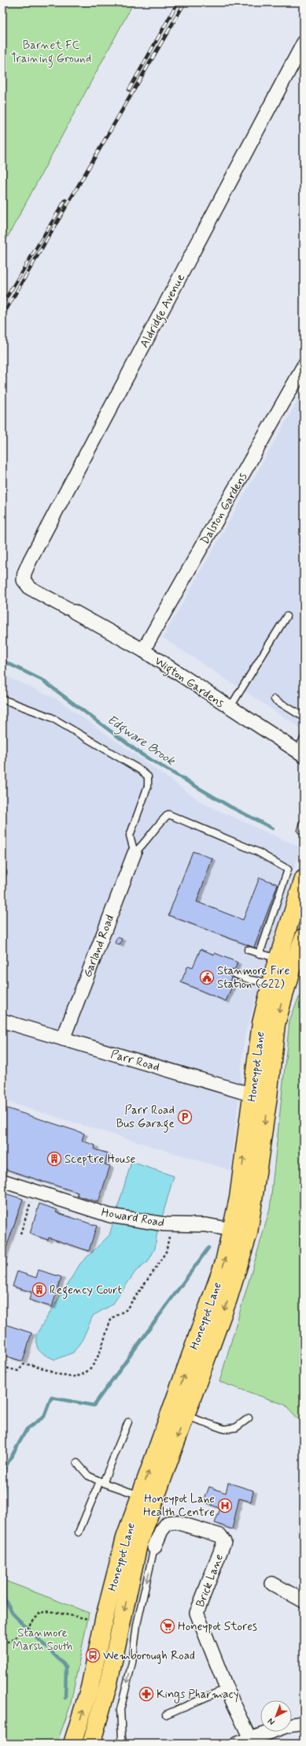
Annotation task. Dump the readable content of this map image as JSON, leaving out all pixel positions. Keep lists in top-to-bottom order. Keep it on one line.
{"streets":{"main road":["Honeypot Lane"],"street":["Aldridge Avenue","Dalston Gardens","Wigton Gardens","Garland Road","Parr Road","Howard Road","Brick Lane"]},"crossings":[["Aldridge Avenue","Wigton Gardens"],["Dalston Gardens","Wigton Gardens"],["Garland Road","Parr Road"],["Parr Road","Honeypot Lane"],["Honeypot Lane","Howard Road"],["Honeypot Lane","Brick Lane"]],"water":["Edgware Brook"],"parks":["Barnet FC Training Ground","Stanmore Marsh South"],"places":{"public building":["Stanmore Fire Station (G22)"],"parking":["Parr Road Bus Garage"],"building":["Sceptre House","Regency Court"],"hospital":["Honeypot Lane Health Centre"],"supermarket":["Honeypot Stores"],"bus stop":["Wemborough Road"],"pharmacy":["Kings Pharmacy"]},"north":"bottom left"}
